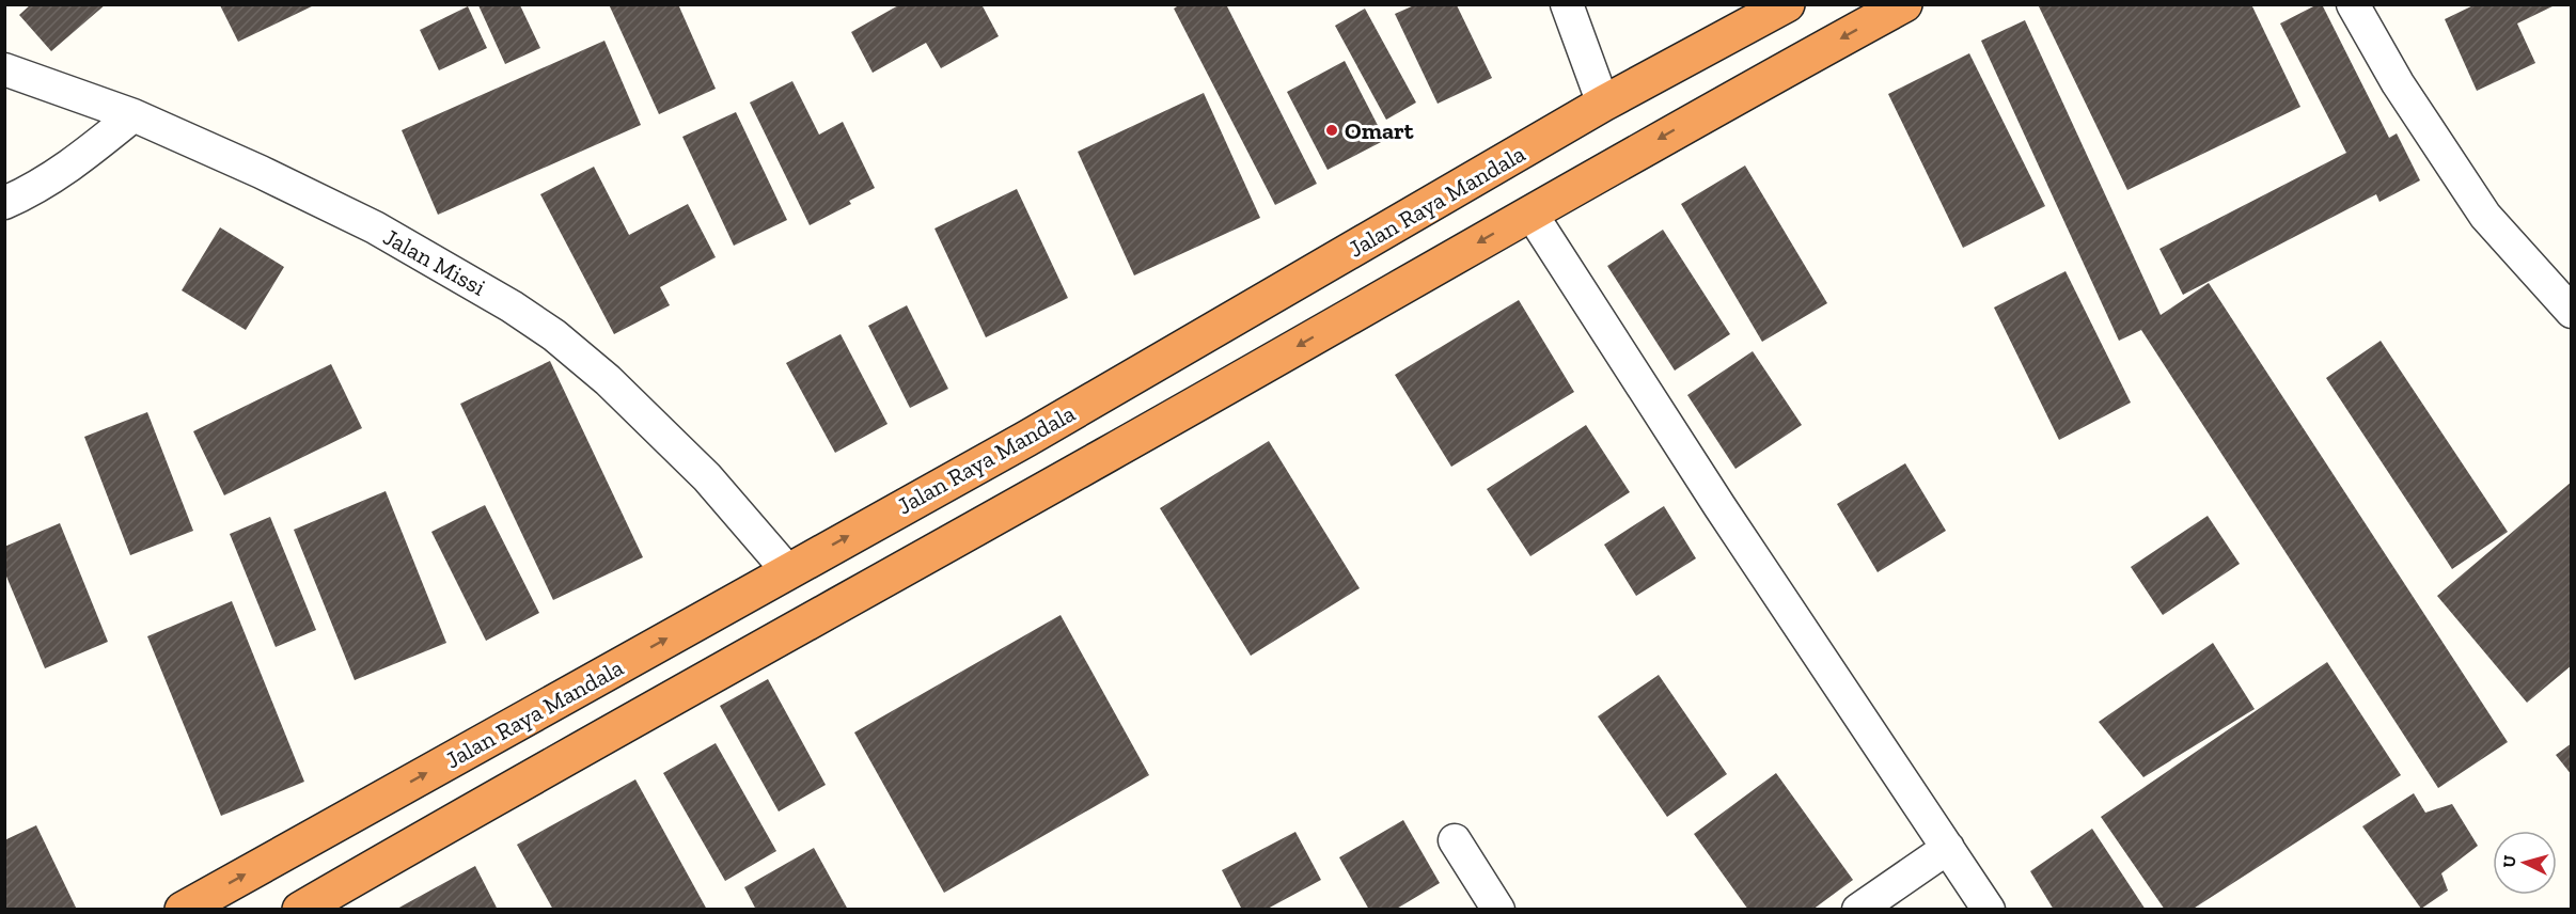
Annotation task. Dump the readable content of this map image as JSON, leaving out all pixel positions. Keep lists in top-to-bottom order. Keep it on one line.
{"streets":{"highway":["Jalan Raya Mandala"],"street":["Jalan Missi"]},"crossings":[["Jalan Raya Mandala","Jalan Missi"]],"places":["Omart"],"north":"left"}
